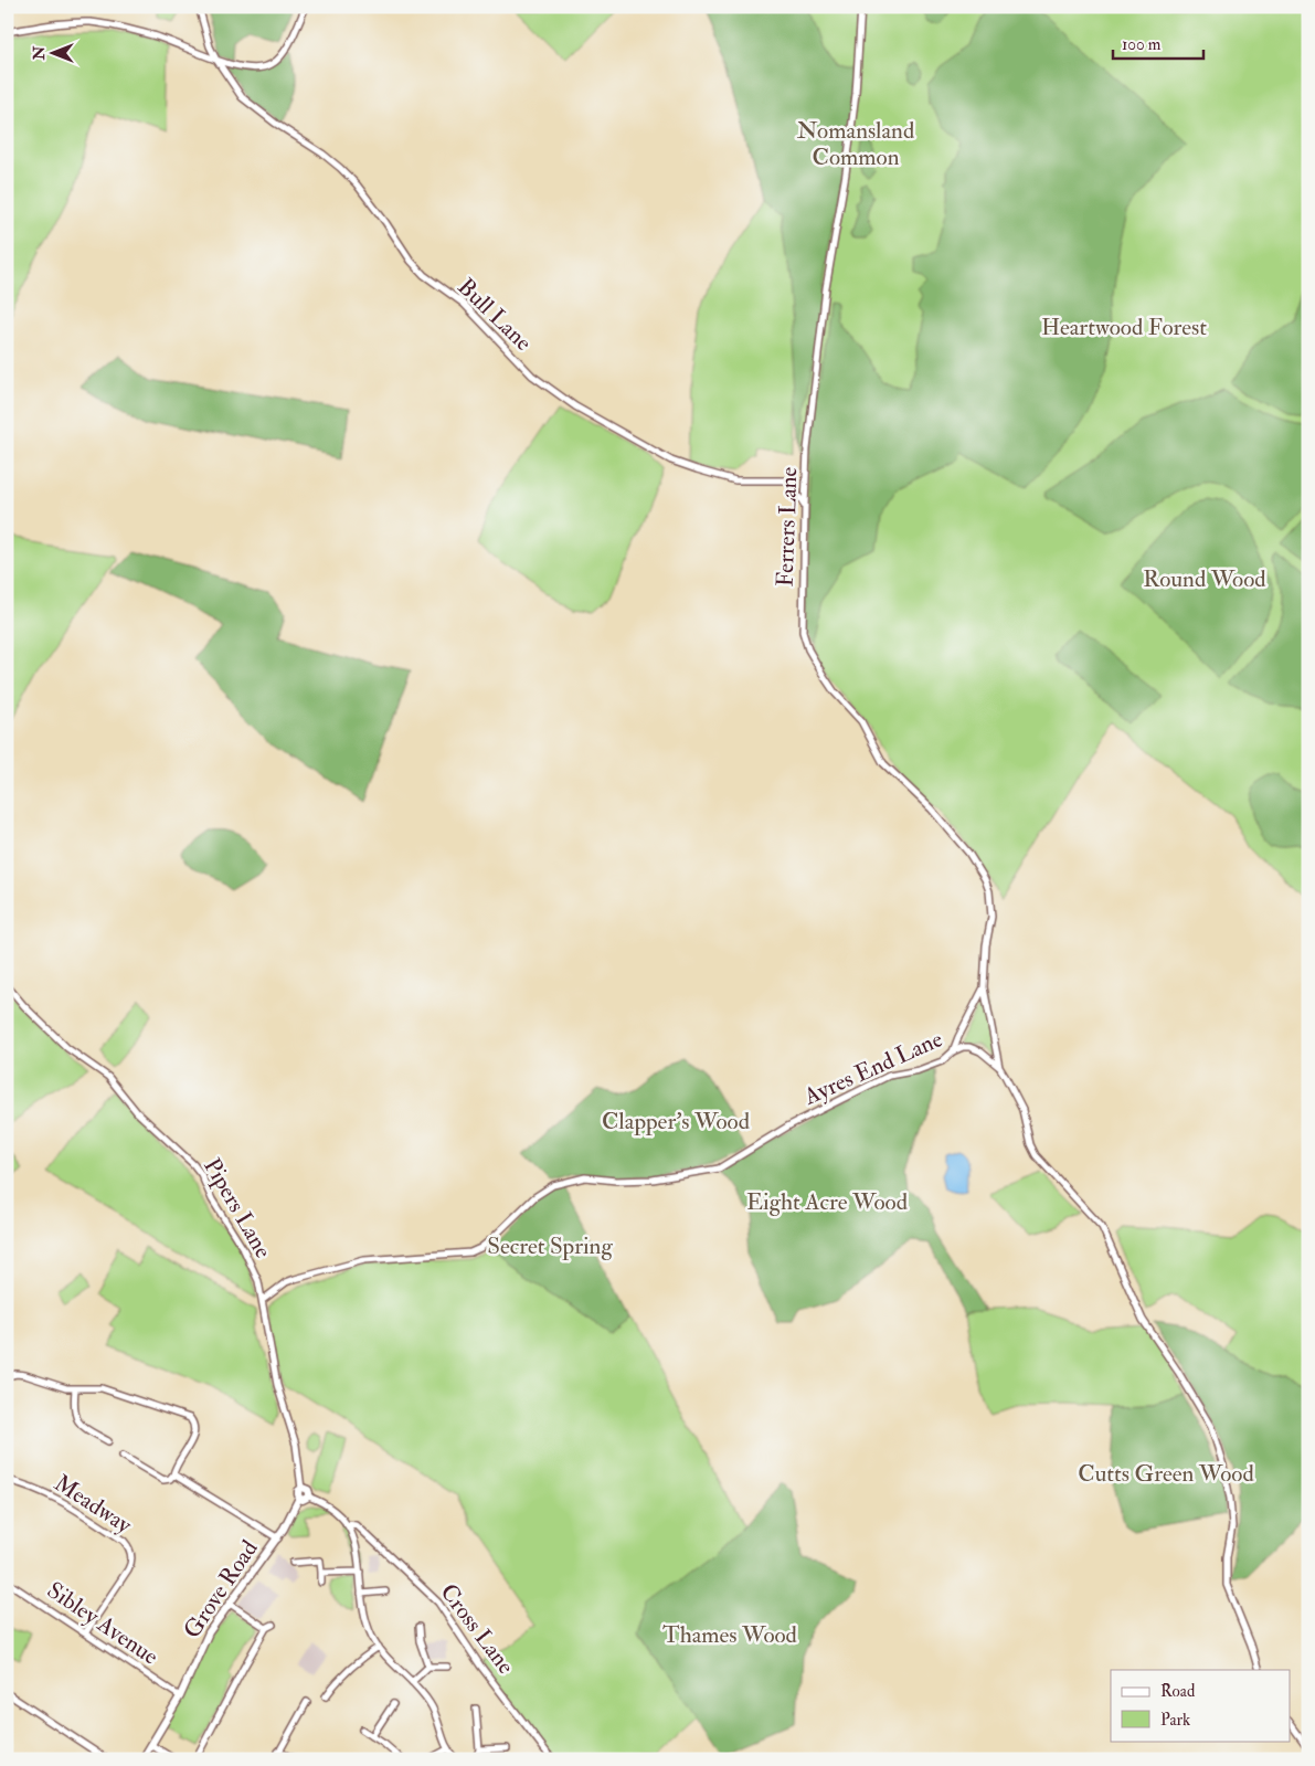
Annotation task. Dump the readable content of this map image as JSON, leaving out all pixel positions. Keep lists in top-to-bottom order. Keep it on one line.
{"streets":{"street":["Bull Lane","Ferrers Lane","Ayres End Lane","Pipers Lane","Meadway","Grove Road","Sibley Avenue","Cross Lane"]},"crossings":[["Bull Lane","Ferrers Lane"],["Ferrers Lane","Ayres End Lane"],["Ayres End Lane","Pipers Lane"],["Pipers Lane","Grove Road"],["Pipers Lane","Cross Lane"],["Meadway","Sibley Avenue"],["Grove Road","Sibley Avenue"],["Grove Road","Cross Lane"]],"parks":["Nomansland Common","Heartwood Forest","Round Wood","Clapper's Wood","Eight Acre Wood","Secret Spring","Cutts Green Wood","Thames Wood"],"legend":["Road","Park"],"scale_bar":"100 m","north":"left"}
